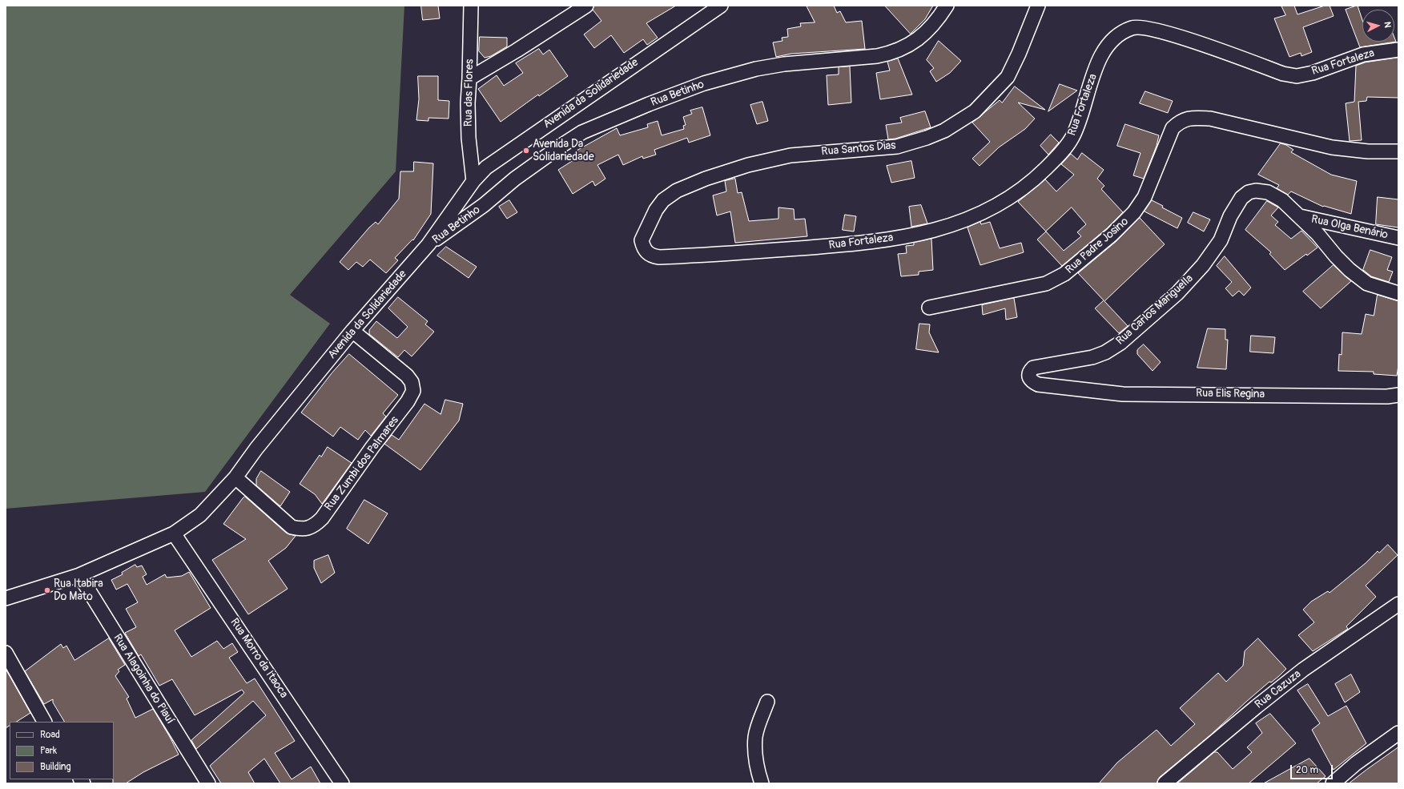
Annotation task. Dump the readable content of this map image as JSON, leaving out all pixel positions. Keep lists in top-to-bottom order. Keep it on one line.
{"streets":{"street":["Rua Fortaleza","Rua das Flores","Avenida da Solidariedade","Rua Betinho","Rua Santos Dias","Rua Olga Benário","Rua Padre Josino","Rua Carlos Mariguella","Rua Elis Regina","Rua Zumbi dos Palmares","Rua Morro da Itaoca","Rua Alagoinha do Piauí","Rua Cazuza"]},"crossings":[["Rua Fortaleza","Rua Santos Dias"],["Rua das Flores","Avenida da Solidariedade"],["Avenida da Solidariedade","Rua Betinho"],["Avenida da Solidariedade","Rua Zumbi dos Palmares"],["Avenida da Solidariedade","Rua Morro da Itaoca"],["Avenida da Solidariedade","Rua Alagoinha do Piauí"],["Rua Olga Benário","Rua Carlos Mariguella"],["Rua Carlos Mariguella","Rua Elis Regina"]],"places":["Avenida Da Solidariedade","Rua Itabira Do Mato"],"legend":["Road","Park","Building"],"scale_bar":"20 m","north":"right"}
